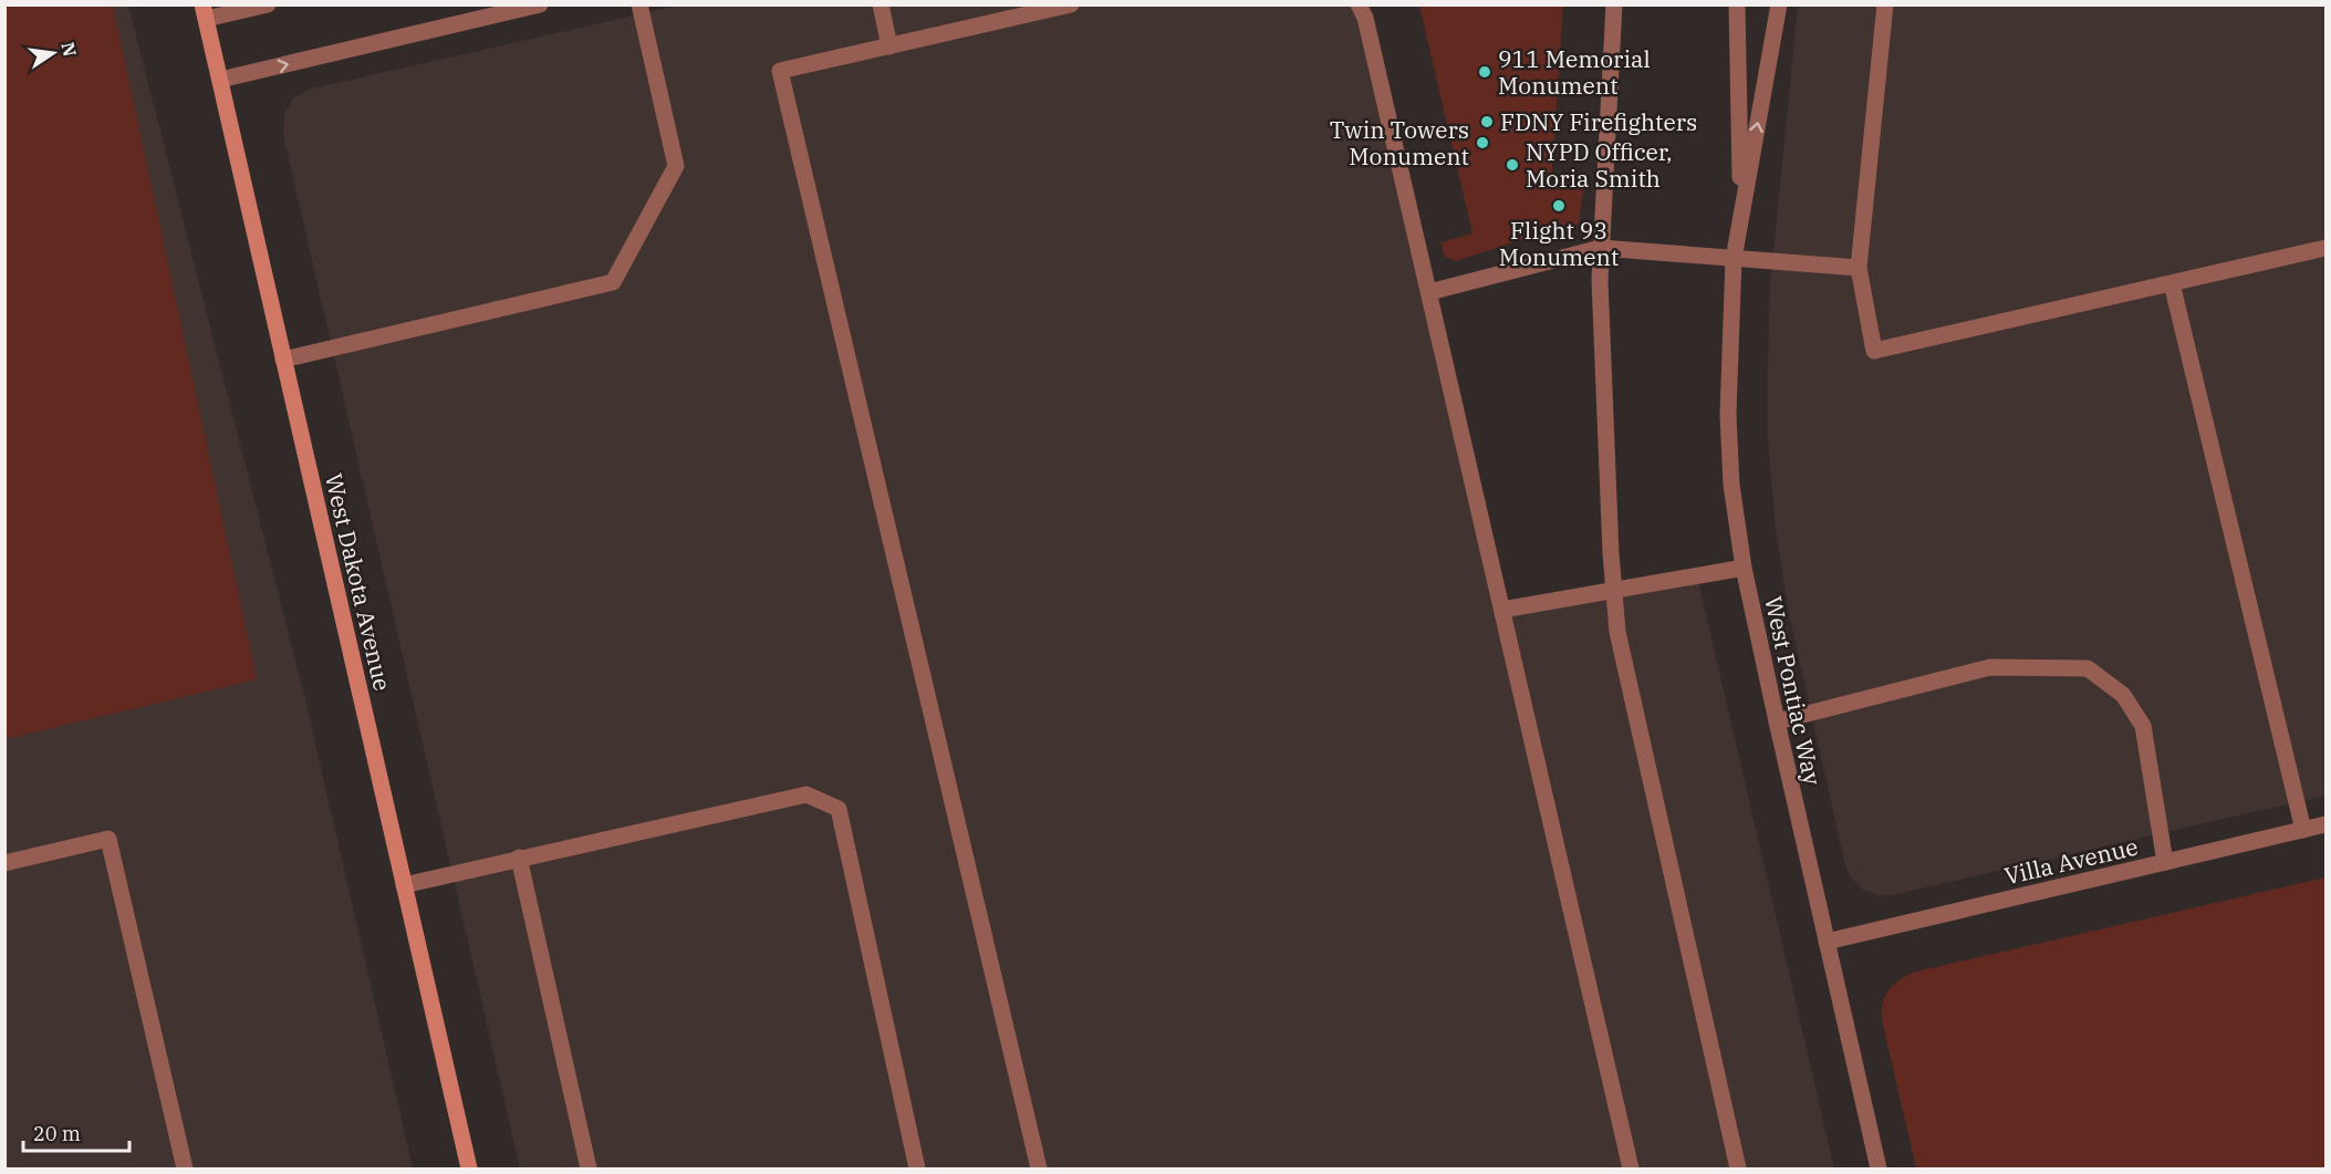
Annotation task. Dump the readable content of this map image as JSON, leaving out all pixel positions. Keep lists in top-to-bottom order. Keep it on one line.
{"streets":{"street":["West Dakota Avenue","West Pontiac Way","Villa Avenue"]},"crossings":[["West Pontiac Way","Villa Avenue"]],"places":["911 Memorial Monument","FDNY Firefighters","Twin Towers Monument","NYPD Officer, Moria Smith","Flight 93 Monument"],"scale_bar":"20 m","north":"right"}
